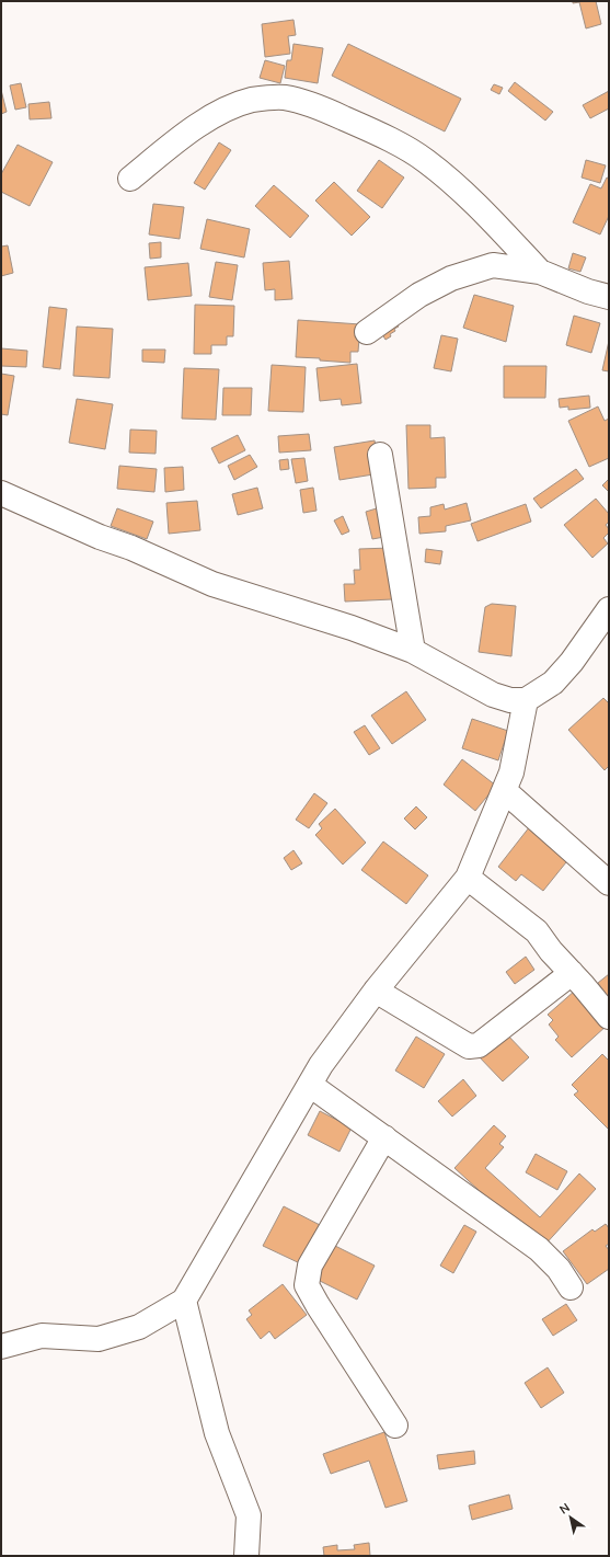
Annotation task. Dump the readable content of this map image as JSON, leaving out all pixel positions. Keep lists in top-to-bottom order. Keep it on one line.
{"north":"top left"}
